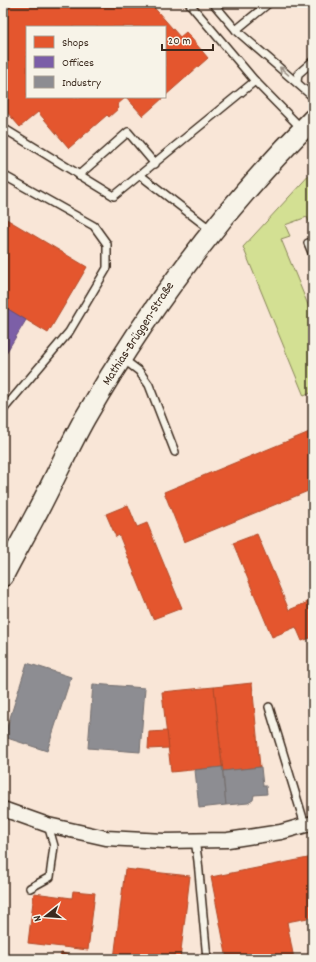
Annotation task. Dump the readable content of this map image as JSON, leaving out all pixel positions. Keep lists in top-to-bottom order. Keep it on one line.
{"streets":{"street":["Mathias-Brüggen-Straße"]},"legend":["Shops","Offices","Industry"],"scale_bar":"20 m","north":"left"}
